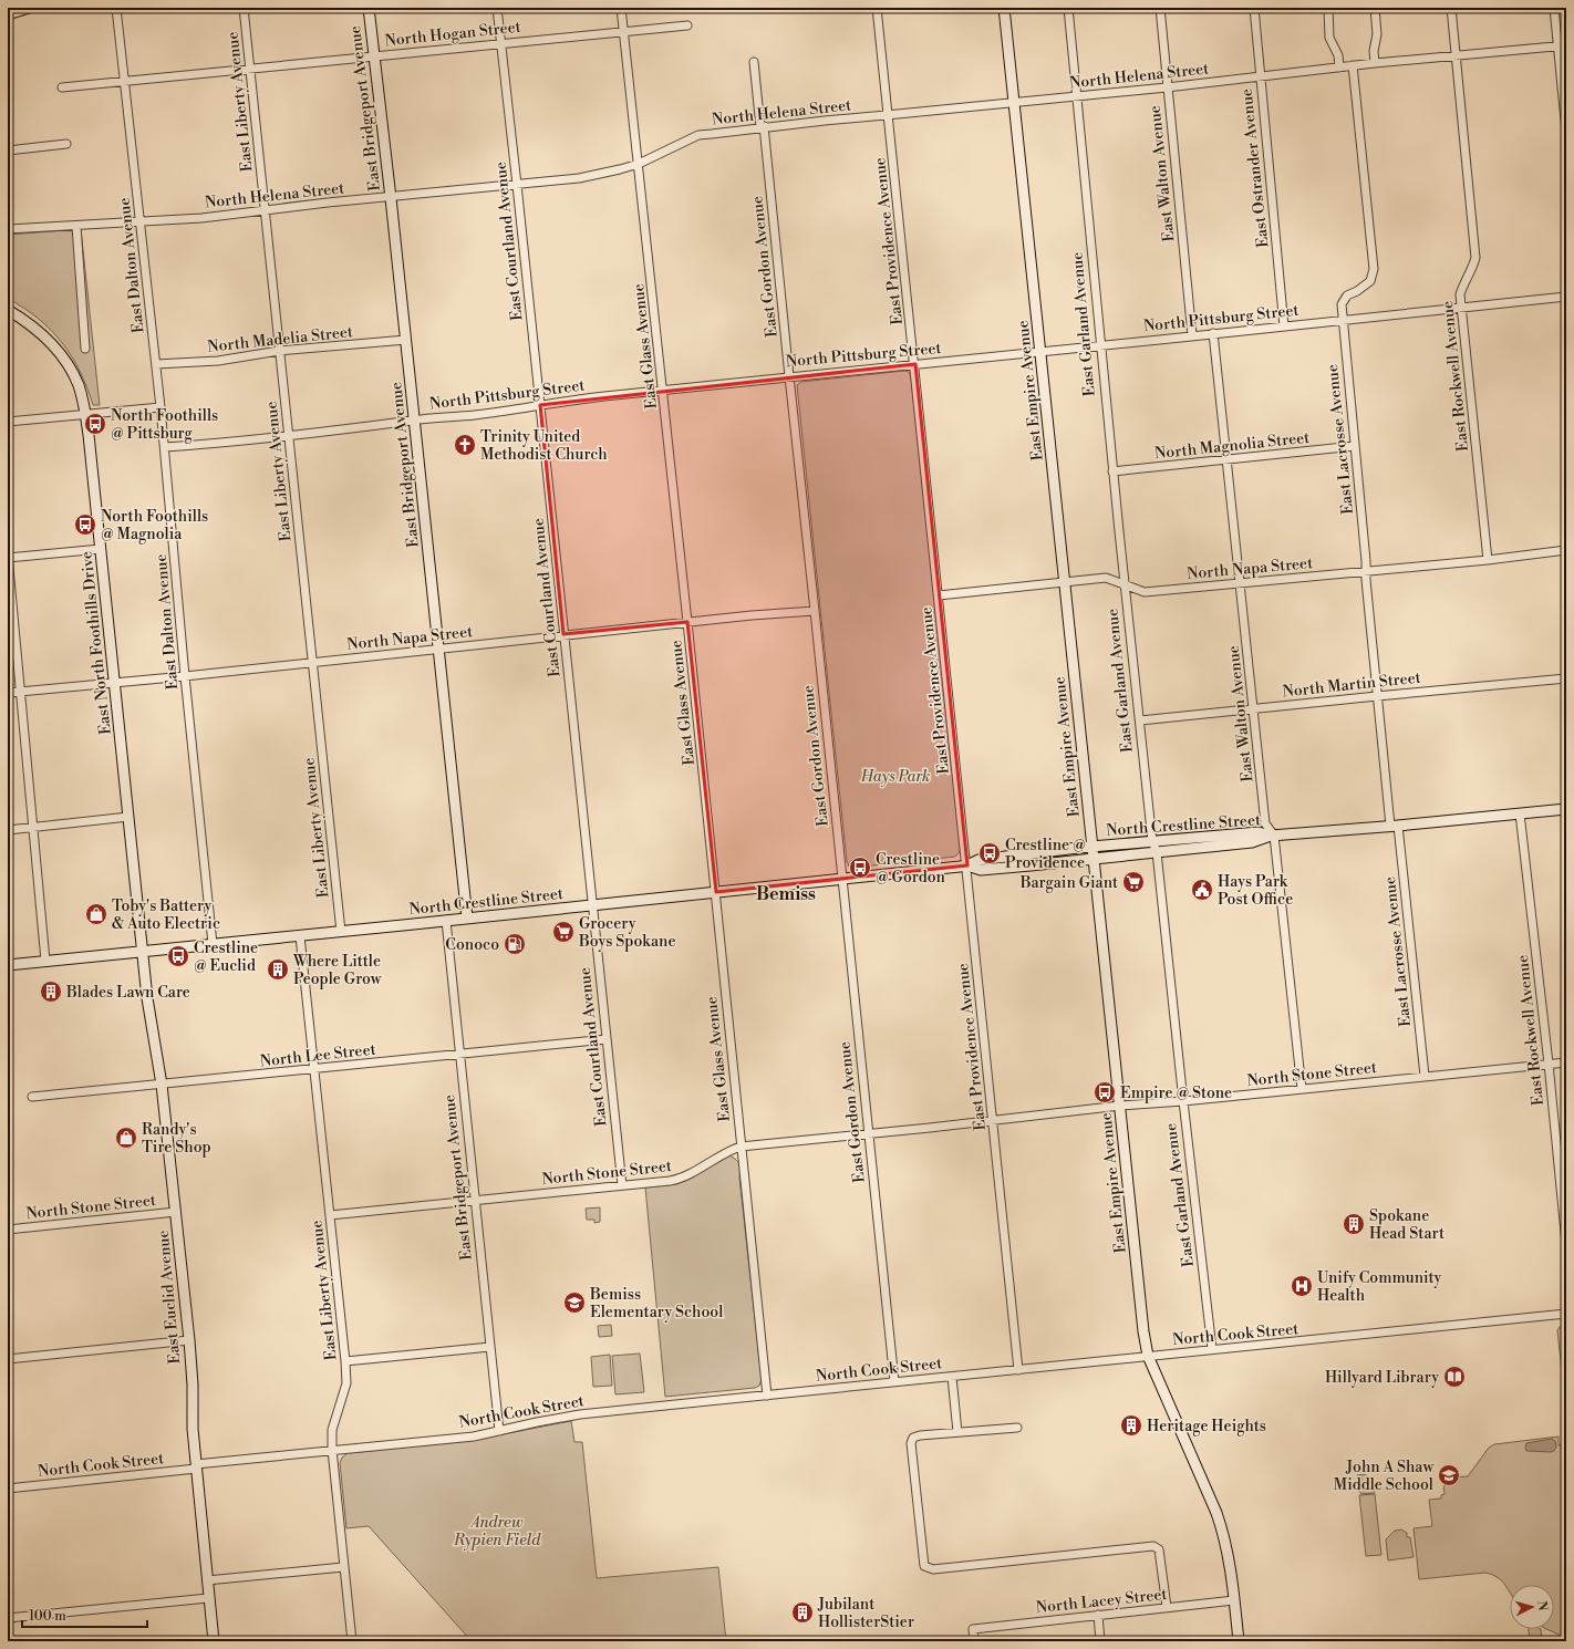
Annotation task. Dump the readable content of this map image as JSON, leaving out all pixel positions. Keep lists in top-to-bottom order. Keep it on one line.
{"streets":{"main road":["East Bridgeport Avenue","East Empire Avenue","East North Foothills Drive","North Crestline Street","East Euclid Avenue"],"street":["North Hogan Street","North Helena Street","East Liberty Avenue","East Ostrander Avenue","East Walton Avenue","East Courtland Avenue","East Providence Avenue","East Dalton Avenue","East Gordon Avenue","North Pittsburg Street","East Garland Avenue","North Madelia Street","East Glass Avenue","East Rockwell Avenue","East Lacrosse Avenue","North Magnolia Street","North Napa Street","North Martin Street","North Lee Street","North Stone Street","North Cook Street","North Lacey Street"]},"crossings":[["North Hogan Street","East Liberty Avenue"],["North Hogan Street","East Bridgeport Avenue"],["North Hogan Street","East Courtland Avenue"],["North Hogan Street","East Dalton Avenue"],["North Hogan Street","East Glass Avenue"],["North Helena Street","East Liberty Avenue"],["North Helena Street","East Bridgeport Avenue"],["North Helena Street","East Ostrander Avenue"],["North Helena Street","East Walton Avenue"],["North Helena Street","East Courtland Avenue"],["North Helena Street","East Providence Avenue"],["North Helena Street","East Dalton Avenue"],["North Helena Street","East Gordon Avenue"],["North Helena Street","East Garland Avenue"],["North Helena Street","East Glass Avenue"],["North Helena Street","East Rockwell Avenue"],["North Helena Street","East Empire Avenue"],["North Helena Street","East Lacrosse Avenue"],["East Liberty Avenue","North Pittsburg Street"],["East Liberty Avenue","North Madelia Street"],["East Liberty Avenue","North Napa Street"],["East Liberty Avenue","North Crestline Street"],["East Liberty Avenue","North Lee Street"],["East Liberty Avenue","North Stone Street"],["East Liberty Avenue","North Cook Street"],["East Bridgeport Avenue","North Pittsburg Street"],["East Bridgeport Avenue","North Madelia Street"],["East Bridgeport Avenue","North Napa Street"],["East Bridgeport Avenue","North Crestline Street"],["East Bridgeport Avenue","North Lee Street"],["East Bridgeport Avenue","North Stone Street"],["East Bridgeport Avenue","North Cook Street"],["East Ostrander Avenue","North Pittsburg Street"],["East Walton Avenue","North Pittsburg Street"],["East Walton Avenue","North Magnolia Street"],["East Walton Avenue","North Napa Street"],["East Walton Avenue","North Martin Street"],["East Walton Avenue","North Crestline Street"],["East Walton Avenue","North Stone Street"],["East Courtland Avenue","North Pittsburg Street"],["East Courtland Avenue","North Napa Street"],["East Courtland Avenue","North Crestline Street"],["East Courtland Avenue","North Lee Street"],["East Courtland Avenue","North Stone Street"],["East Providence Avenue","North Pittsburg Street"],["East Providence Avenue","North Napa Street"],["East Providence Avenue","North Crestline Street"],["East Providence Avenue","North Stone Street"],["East Providence Avenue","North Cook Street"],["East Dalton Avenue","North Pittsburg Street"],["East Dalton Avenue","North Madelia Street"],["East Dalton Avenue","North Napa Street"],["East Dalton Avenue","North Crestline Street"],["East Gordon Avenue","North Pittsburg Street"],["East Gordon Avenue","North Napa Street"],["East Gordon Avenue","North Crestline Street"],["East Gordon Avenue","North Stone Street"],["East Gordon Avenue","North Cook Street"],["North Pittsburg Street","East Garland Avenue"],["North Pittsburg Street","East Glass Avenue"],["North Pittsburg Street","East Rockwell Avenue"],["North Pittsburg Street","East Empire Avenue"],["North Pittsburg Street","East Lacrosse Avenue"],["East Garland Avenue","North Magnolia Street"],["East Garland Avenue","North Napa Street"],["East Garland Avenue","North Martin Street"],["East Garland Avenue","North Crestline Street"],["East Garland Avenue","North Stone Street"],["East Garland Avenue","North Cook Street"],["East Glass Avenue","North Napa Street"],["East Glass Avenue","North Crestline Street"],["East Glass Avenue","North Stone Street"],["East Glass Avenue","North Cook Street"],["East Rockwell Avenue","North Napa Street"],["East Rockwell Avenue","North Crestline Street"],["East Rockwell Avenue","North Stone Street"],["East Empire Avenue","North Napa Street"],["East Empire Avenue","North Crestline Street"],["East Empire Avenue","North Stone Street"],["East Empire Avenue","North Cook Street"],["East Empire Avenue","North Lacey Street"],["East Lacrosse Avenue","North Magnolia Street"],["East Lacrosse Avenue","North Napa Street"],["East Lacrosse Avenue","North Martin Street"],["East Lacrosse Avenue","North Crestline Street"],["East Lacrosse Avenue","North Stone Street"],["North Napa Street","East North Foothills Drive"],["East North Foothills Drive","North Crestline Street"],["East North Foothills Drive","East Euclid Avenue"],["North Crestline Street","East Euclid Avenue"],["North Lee Street","East Euclid Avenue"],["North Stone Street","East Euclid Avenue"],["East Euclid Avenue","North Cook Street"]],"districts":["Bemiss"],"parks":["Hays Park","Andrew Rypien Field"],"places":{"bus stop":["North Foothills @ Pittsburg","North Foothills @ Magnolia","Crestline @ Providence","Crestline @ Gordon","Crestline @ Euclid","Empire @ Stone"],"church":["Trinity United Methodist Church"],"supermarket":["Bargain Giant","Grocery Boys Spokane"],"public building":["Hays Park Post Office"],"shop":["Toby's Battery & Auto Electric","Randy's Tire Shop"],"fuel station":["Conoco"],"building":["Where Little People Grow","Blades Lawn Care","Spokane Head Start","Heritage Heights","Jubilant HollisterStier"],"hospital":["Unify Community Health"],"school or university":["Bemiss Elementary School","John A Shaw Middle School"],"library":["Hillyard Library"]},"scale_bar":"100 m","north":"right"}
